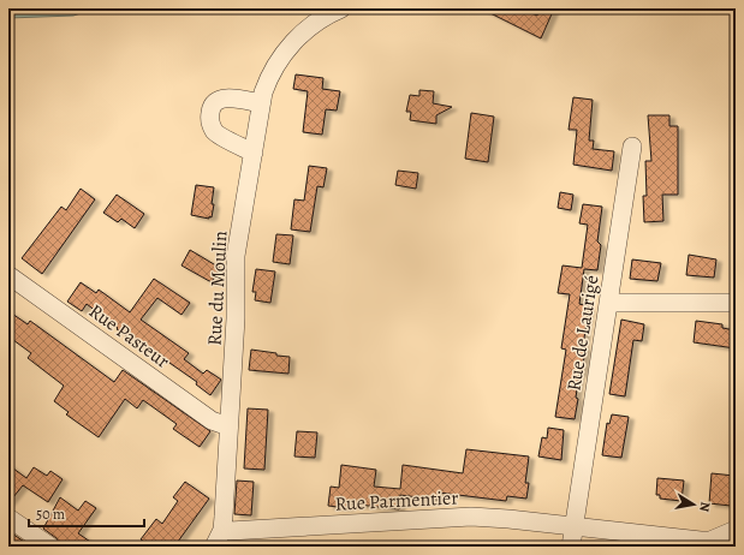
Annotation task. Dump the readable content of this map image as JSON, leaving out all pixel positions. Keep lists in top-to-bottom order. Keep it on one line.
{"streets":{"street":["Rue du Moulin","Rue de Laurigé","Rue Pasteur","Rue Parmentier"]},"crossings":[["Rue du Moulin","Rue Pasteur"],["Rue du Moulin","Rue Parmentier"],["Rue de Laurigé","Rue Parmentier"]],"scale_bar":"50 m","north":"right"}
